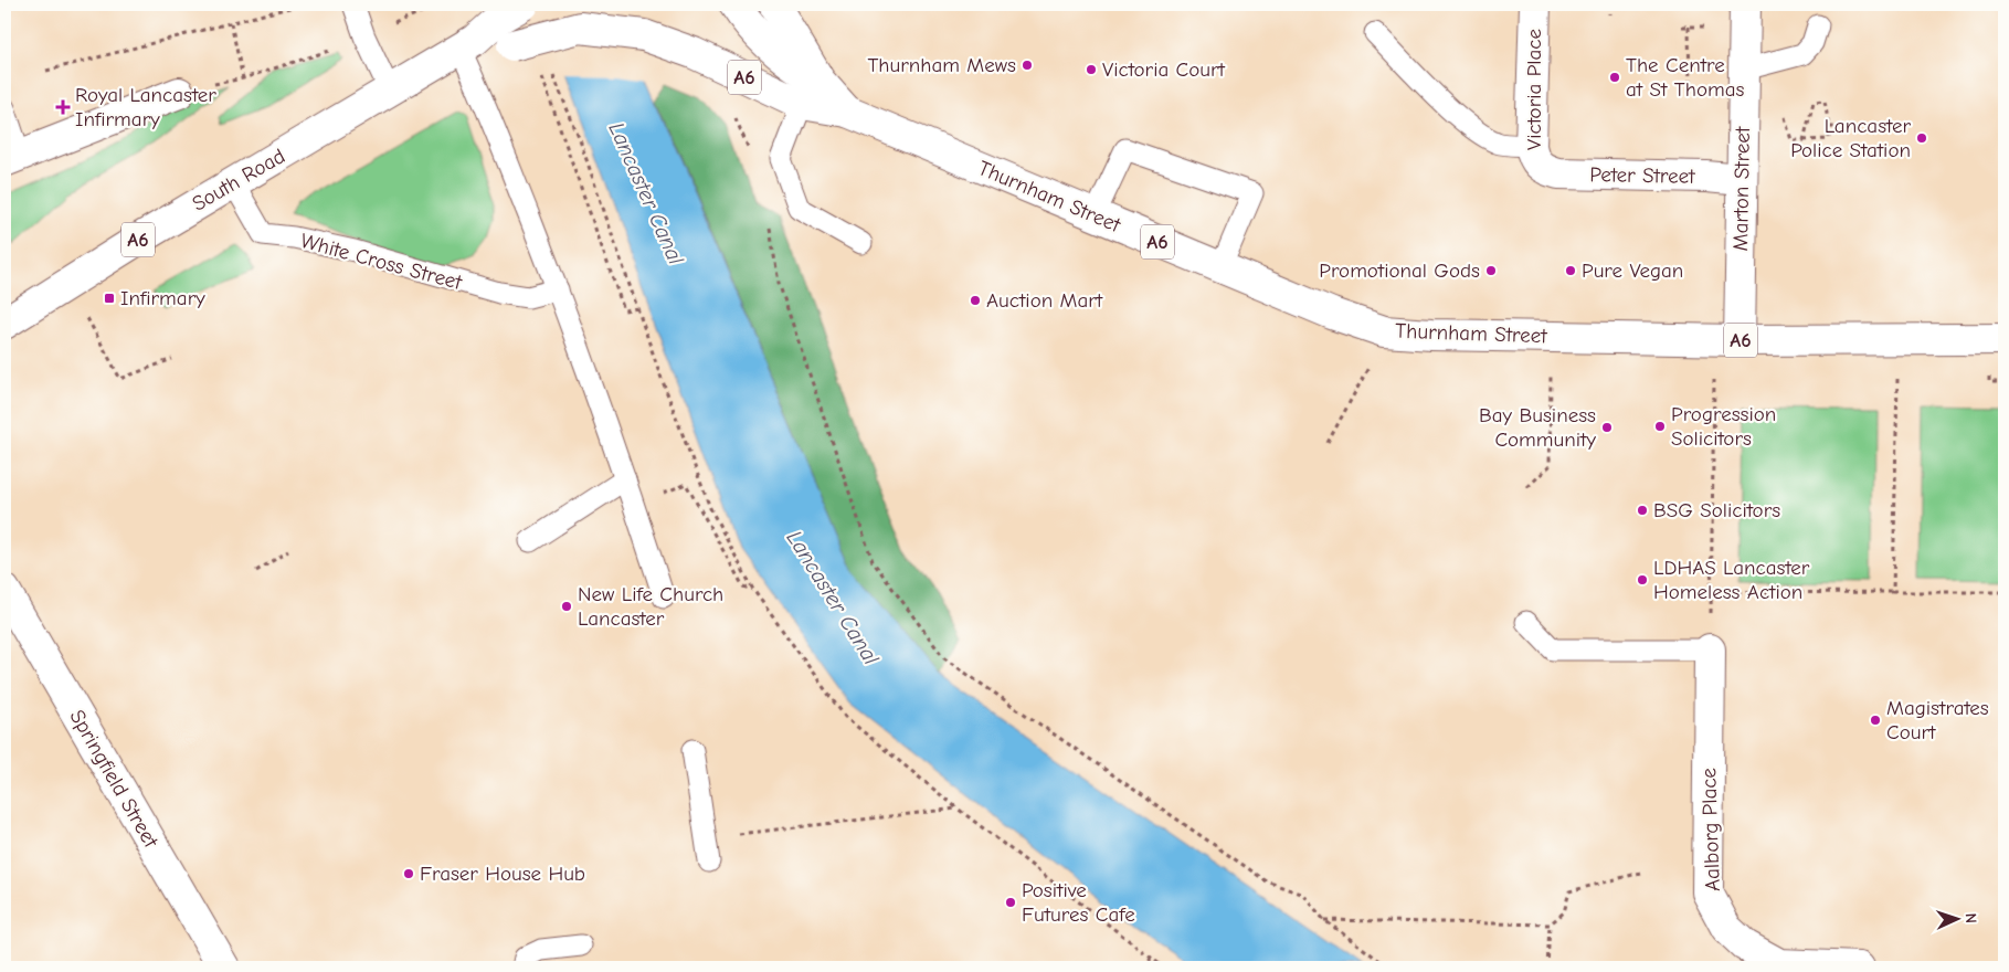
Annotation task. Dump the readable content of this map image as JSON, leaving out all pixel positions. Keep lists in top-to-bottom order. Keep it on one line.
{"streets":{"main road":["A6","Victoria Place","Peter Street","South Road","Marton Street","Thurnham Street","Springfield Street","Aalborg Place"],"lane":["White Cross Street"]},"crossings":[["Victoria Place","Peter Street"],["Peter Street","Marton Street"],["South Road","Thurnham Street"],["South Road","White Cross Street"],["Marton Street","Thurnham Street"]],"water":["Lancaster Canal"],"places":{"other":["Thurnham Mews","Victoria Court","The Centre at St Thomas","Lancaster Police Station","Promotional Gods","Pure Vegan","Auction Mart","Progression Solicitors","Bay Business Community","BSG Solicitors","LDHAS Lancaster Homeless Action","New Life Church Lancaster","Magistrates Court","Fraser House Hub","Positive Futures Cafe"],"health":["Royal Lancaster Infirmary"],"transit":["Infirmary"]},"north":"right"}
